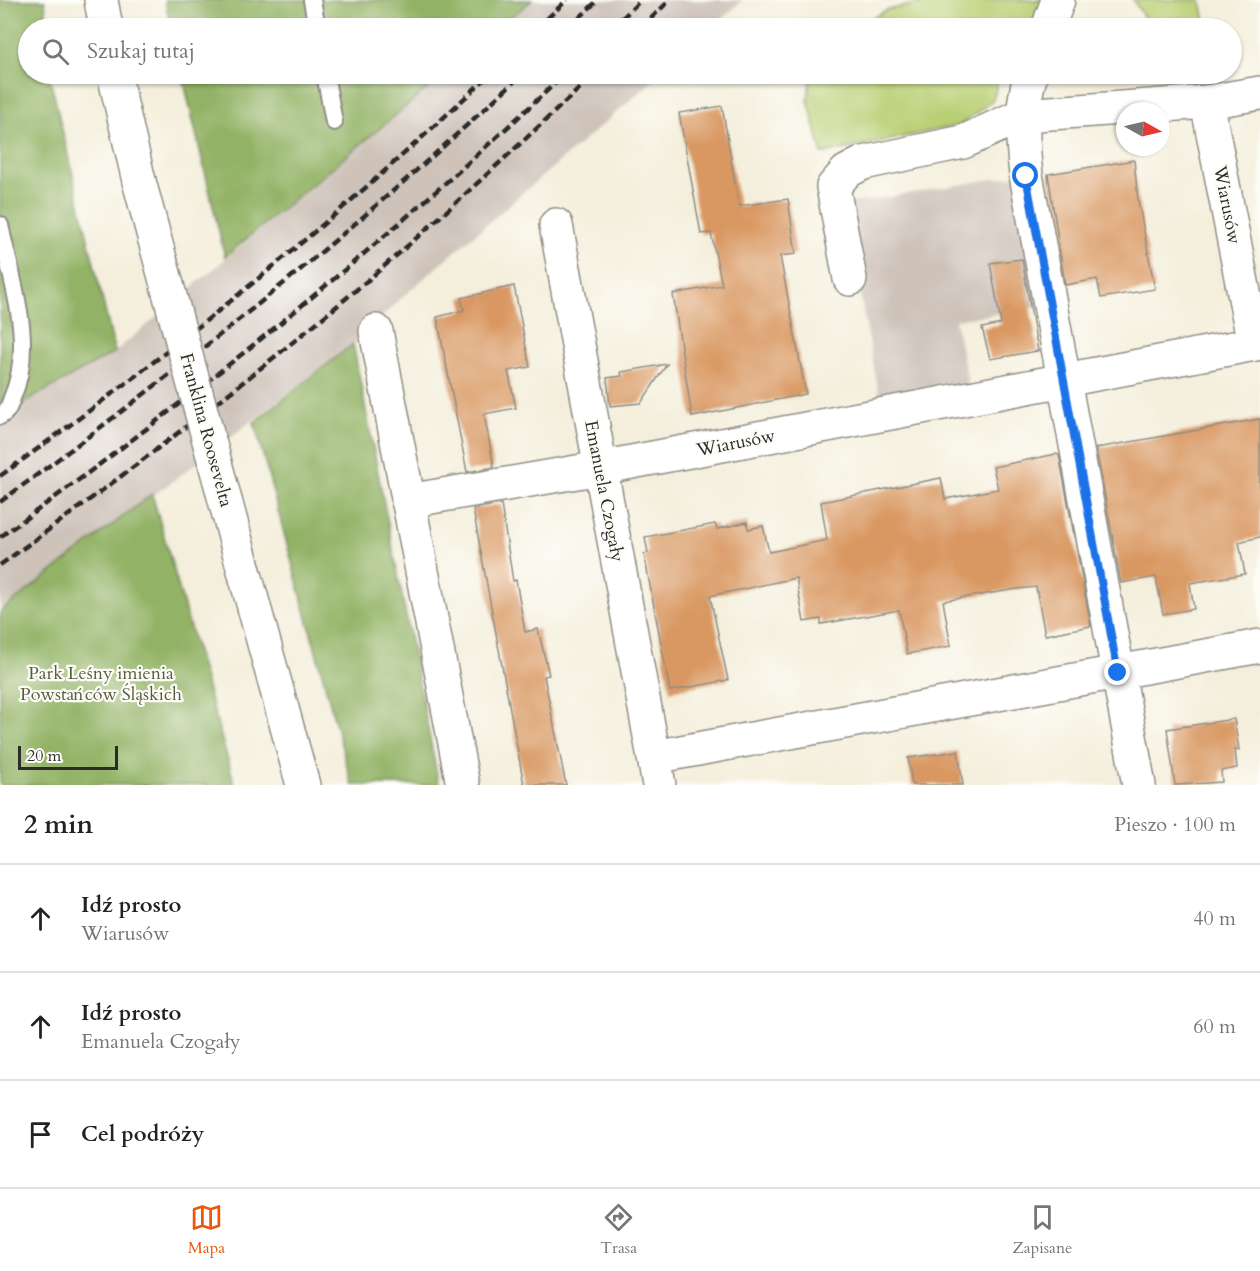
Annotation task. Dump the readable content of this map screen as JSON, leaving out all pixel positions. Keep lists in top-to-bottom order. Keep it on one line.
{"streets":{"street":["Wiarusów","Franklina Roosevelta","Emanuela Czogały"]},"crossings":[["Wiarusów","Emanuela Czogały"]],"parks":["Park Leśny imienia Powstańców Śląskich"],"scale_bar":"20 m","north":"right","page":{"search":"Szukaj tutaj","scale":"20 m","heading":["2 min","Pieszo · 100 m"],"list":[["Idź prosto","Wiarusów","40 m"],["Idź prosto","Emanuela Czogały","60 m"],"Cel podróży"],"nav":["Mapa","Trasa","Zapisane"]}}
